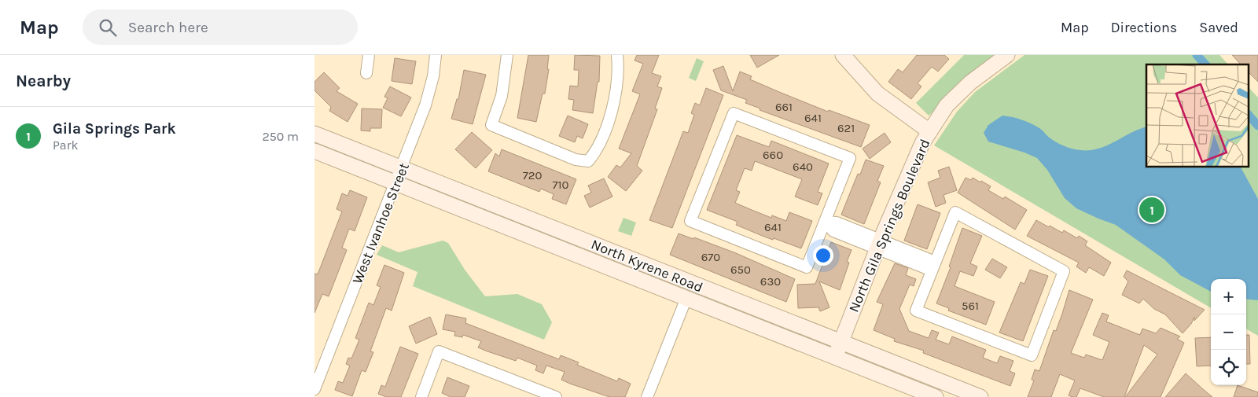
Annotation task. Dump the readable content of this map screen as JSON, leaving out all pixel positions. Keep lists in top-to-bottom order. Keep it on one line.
{"streets":{"main road":["North Gila Springs Boulevard","North Kyrene Road"],"street":["West Ivanhoe Street"]},"crossings":[["West Ivanhoe Street","North Kyrene Road"],["North Gila Springs Boulevard","North Kyrene Road"]],"house_numbers":["661","641","621","660","640","720","710","641","670","650","630","561"],"page":{"header":"Map","search":"Search here","nav":["Map","Directions","Saved"],"heading":"Nearby","list":[{"mark":"1","name":"Gila Springs Park","note":"Park","value":"250 m"}],"pins":"1","map_buttons":["+","−"]}}
